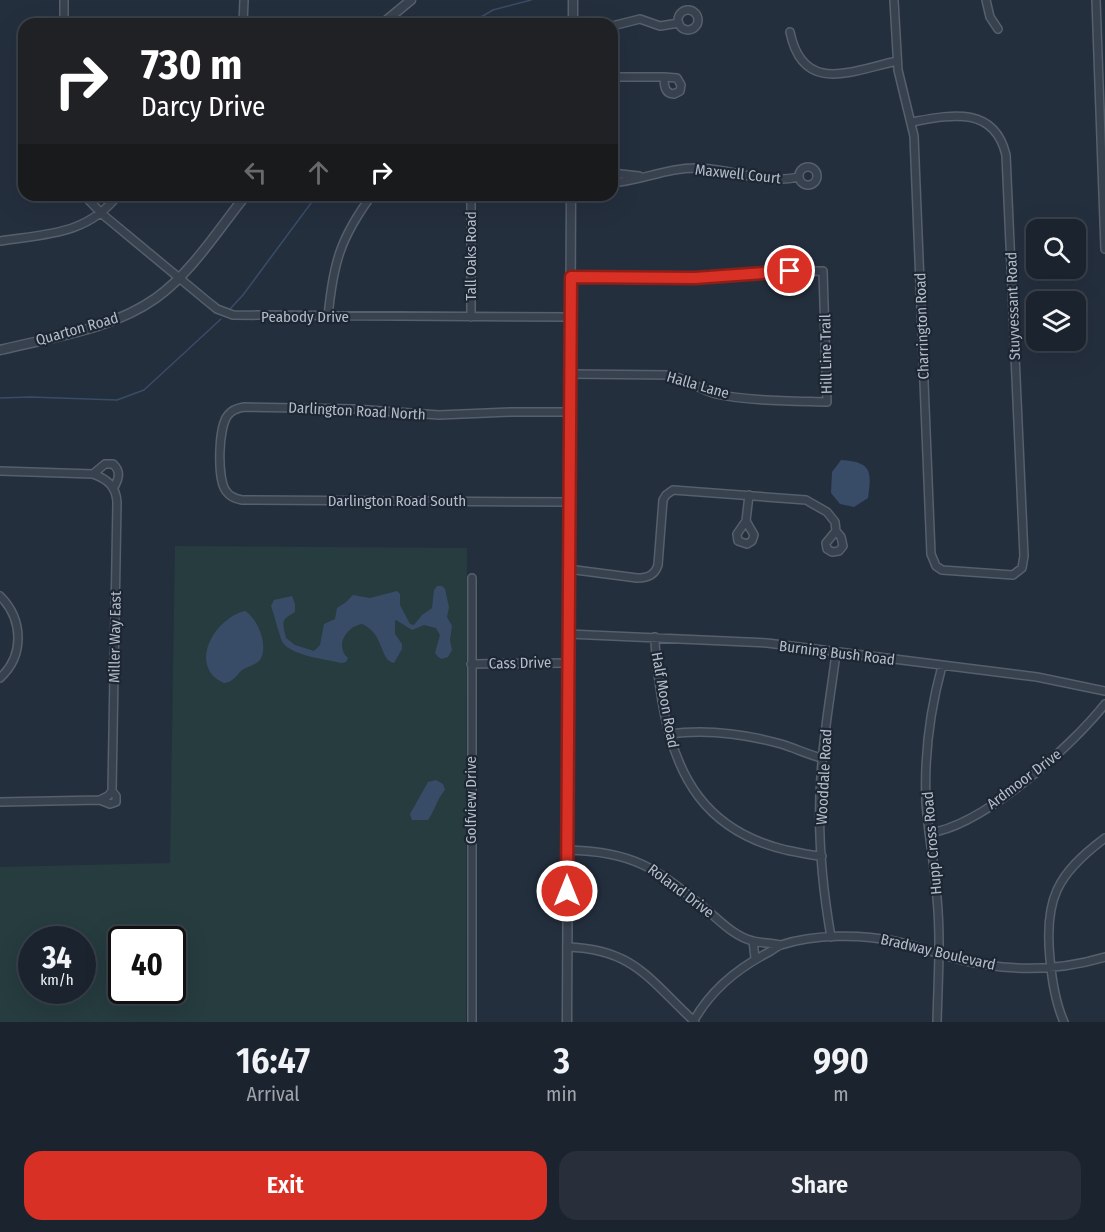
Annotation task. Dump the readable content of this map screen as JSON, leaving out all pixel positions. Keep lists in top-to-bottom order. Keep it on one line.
{"streets":{"street":["Maxwell Court","Tall Oaks Road","Stuyvessant Road","Peabody Drive","Charrington Road","Quarton Road","Hill Line Trail","Halla Lane","Darlington Road North","Darlington Road South","Miller Way East","Burning Bush Road","Cass Drive","Half Moon Road","Wooddale Road","Ardmoor Drive","Golfview Drive","Hupp Cross Road","Roland Drive","Bradway Boulevard"]},"crossings":[["Tall Oaks Road","Peabody Drive"],["Stuyvessant Road","Charrington Road"],["Peabody Drive","Quarton Road"],["Hill Line Trail","Halla Lane"],["Darlington Road North","Darlington Road South"],["Burning Bush Road","Half Moon Road"],["Burning Bush Road","Wooddale Road"],["Burning Bush Road","Hupp Cross Road"],["Cass Drive","Golfview Drive"],["Half Moon Road","Wooddale Road"],["Wooddale Road","Bradway Boulevard"],["Ardmoor Drive","Hupp Cross Road"],["Hupp Cross Road","Bradway Boulevard"],["Roland Drive","Bradway Boulevard"]],"page":{"turn":["730 m","Darcy Drive"],"speed":"34 km/h","limit":"40","eta":["16:47","Arrival","3","min","990","m"],"buttons":["Exit","Share"]}}
